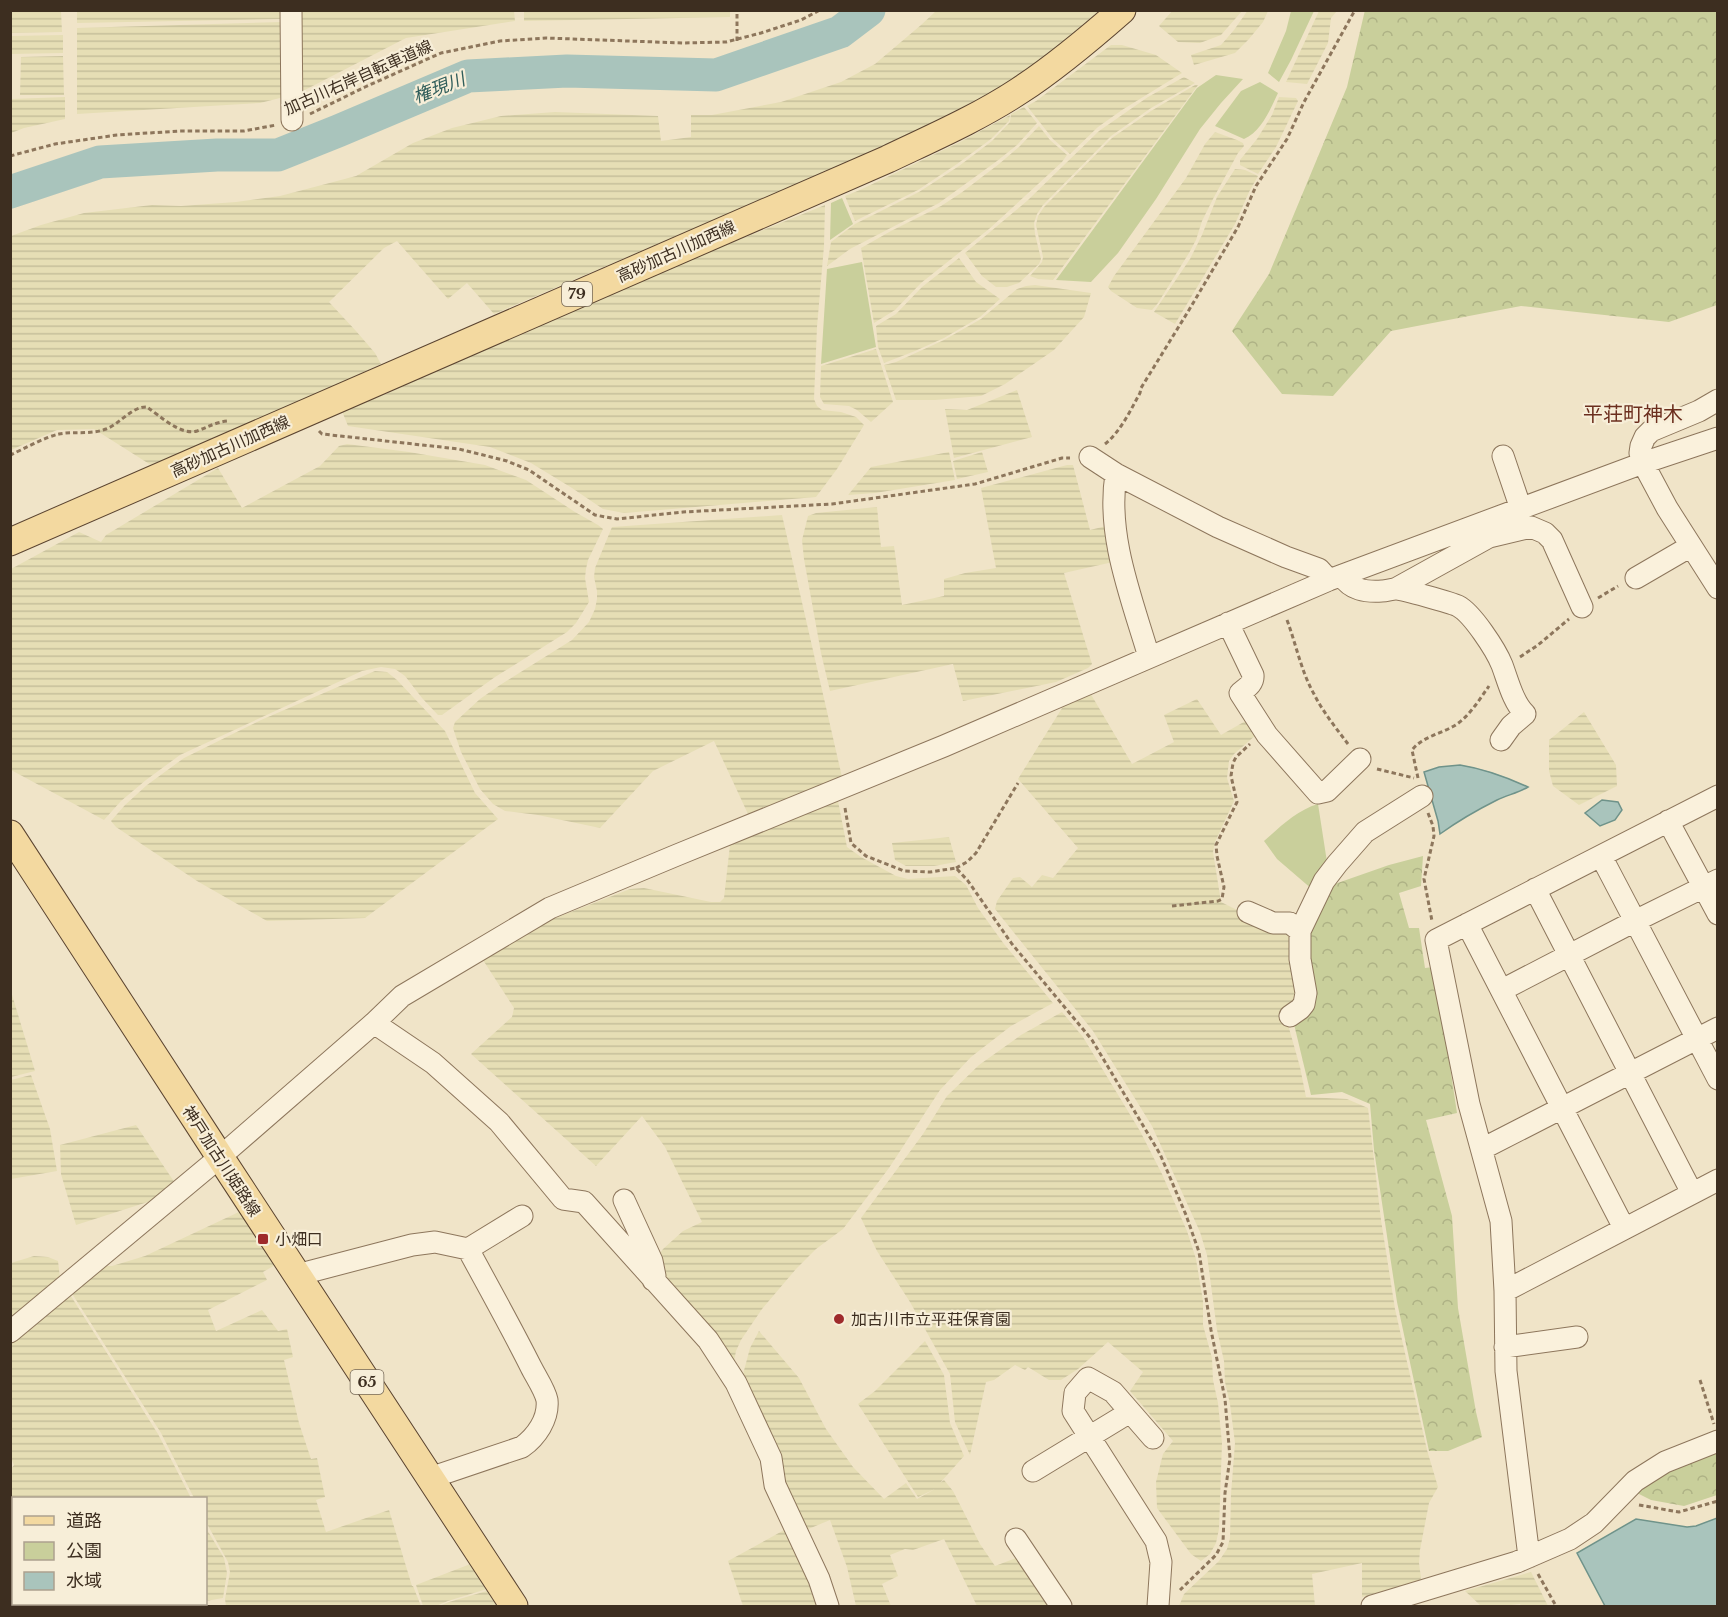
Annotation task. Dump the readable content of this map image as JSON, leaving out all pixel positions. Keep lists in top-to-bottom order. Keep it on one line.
{"streets":{"main road":["高砂加古川加西線","79","神戸加古川姫路線","65"],"path":["加古川右岸自転車道線"]},"districts":["平荘町神木"],"water":["権現川"],"places":{"transit":["小畑口"],"other":["加古川市立平荘保育園"]},"legend":["道路","公園","水域"]}
